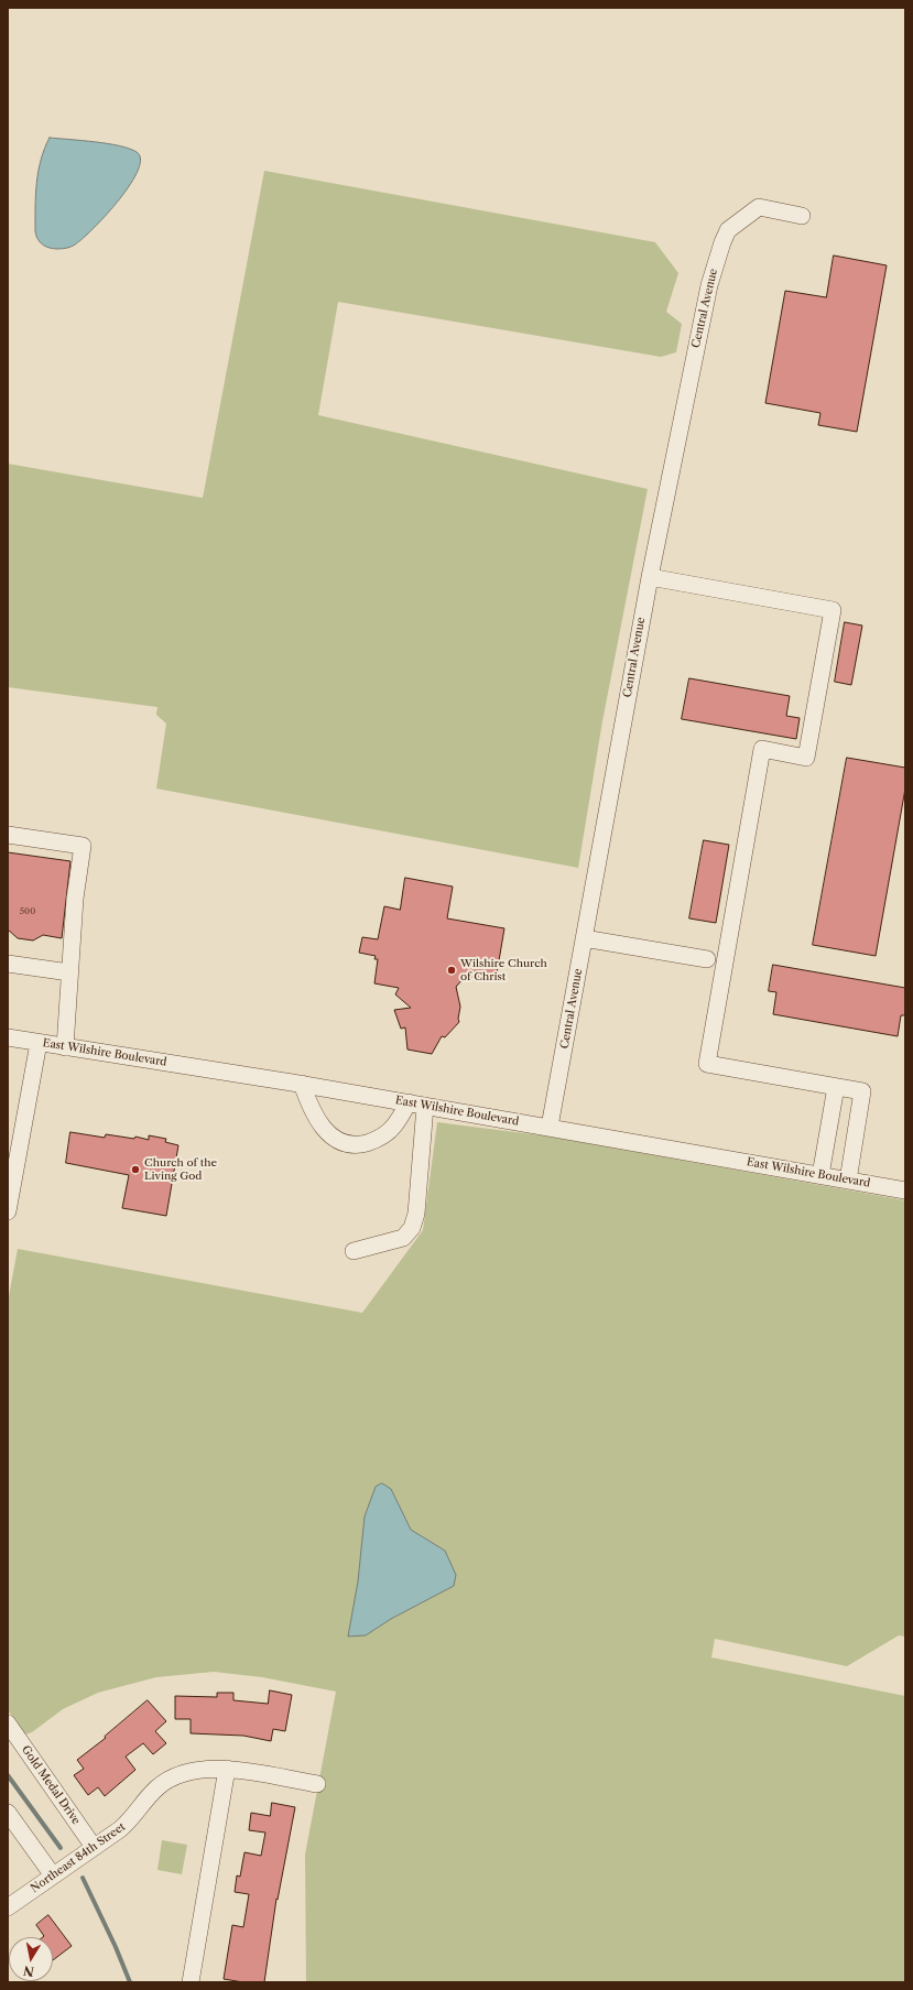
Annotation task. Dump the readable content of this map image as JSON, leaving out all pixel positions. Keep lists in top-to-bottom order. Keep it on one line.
{"streets":{"street":["Central Avenue","East Wilshire Boulevard","Gold Medal Drive","Northeast 84th Street"]},"crossings":[["Central Avenue","East Wilshire Boulevard"],["Gold Medal Drive","Northeast 84th Street"]],"places":["Wilshire Church of Christ","Church of the Living God"],"house_numbers":["500"],"north":"bottom"}
